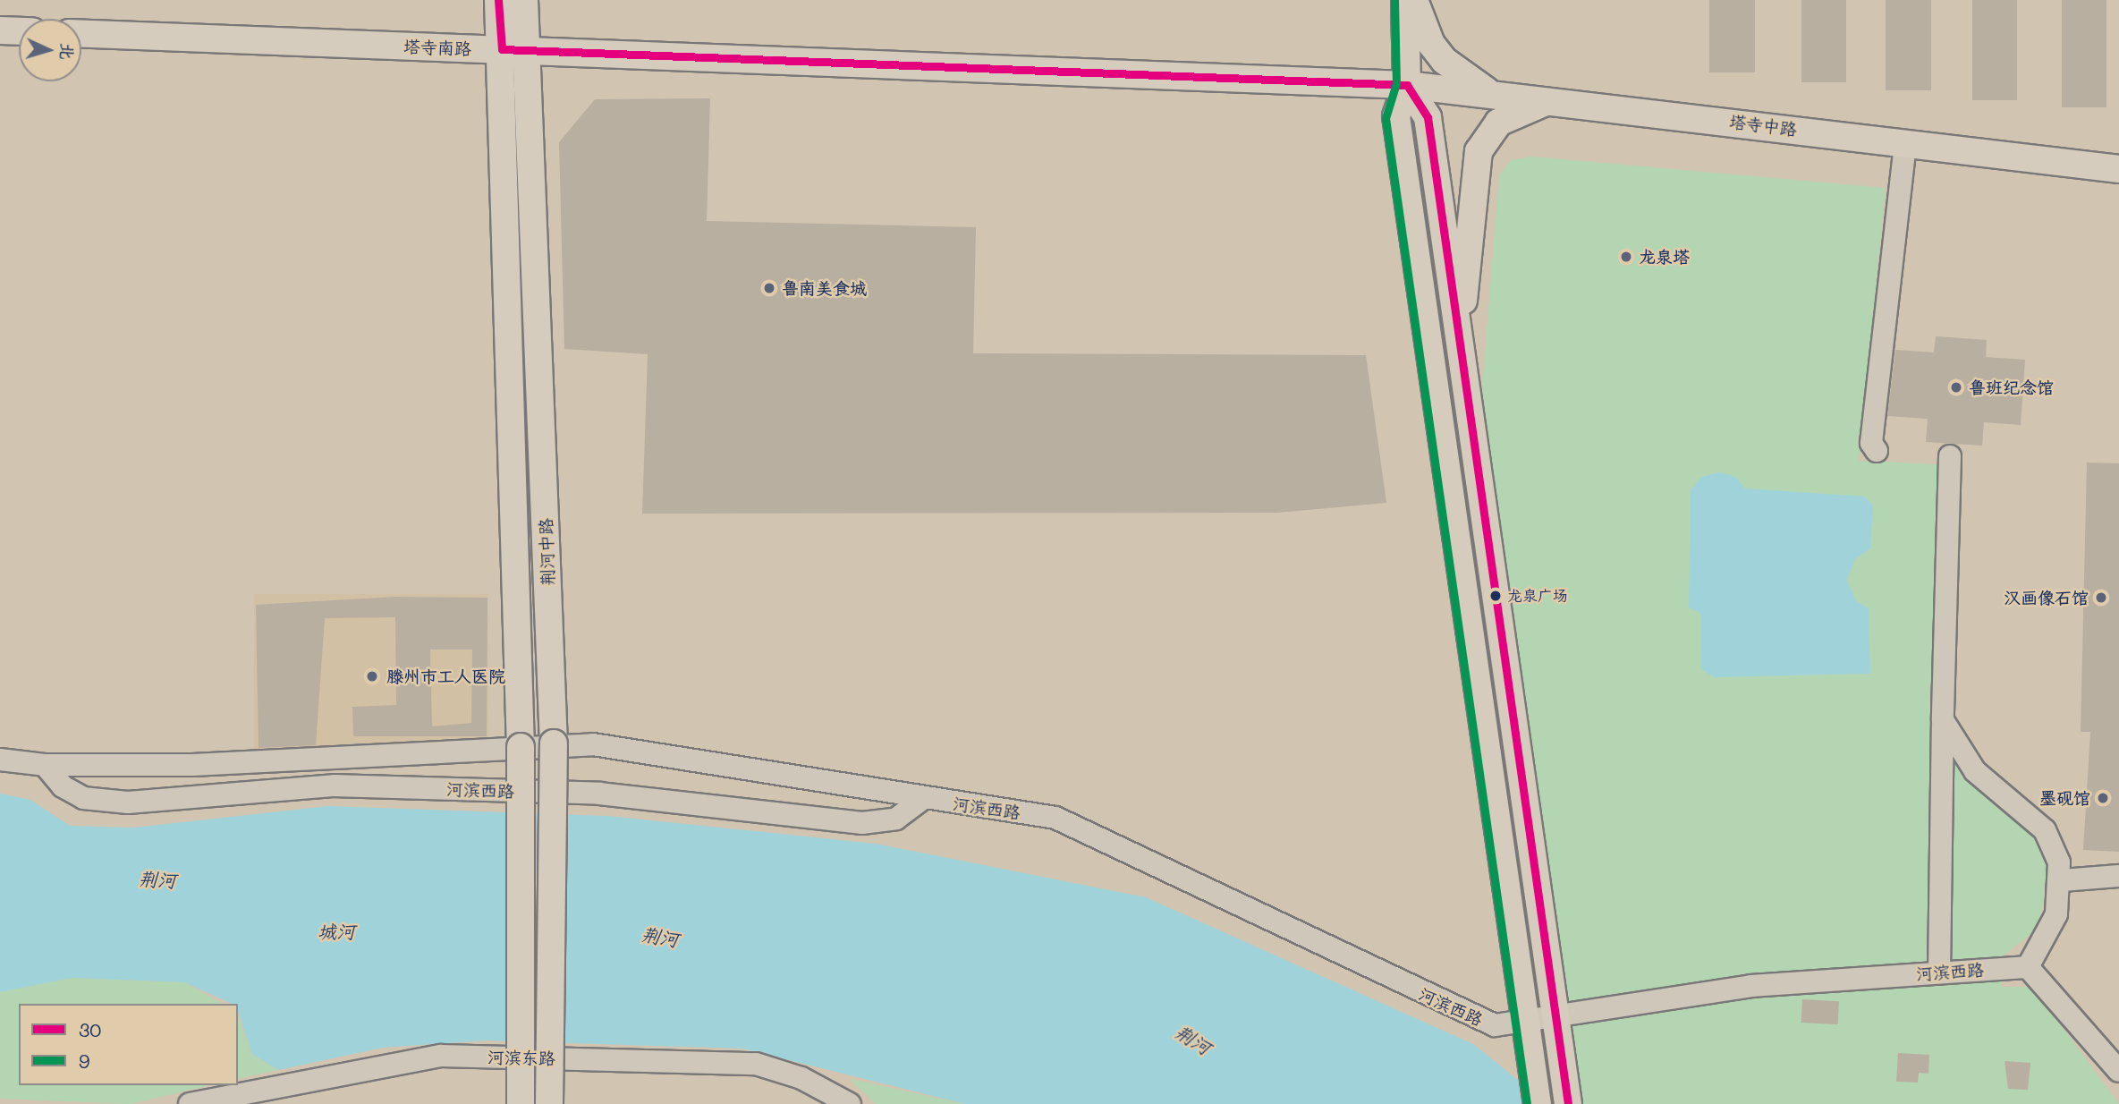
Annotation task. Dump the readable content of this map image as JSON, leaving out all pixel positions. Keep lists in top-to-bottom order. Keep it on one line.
{"streets":{"main road":["塔寺南路","塔寺中路","荆河中路"],"street":["河滨西路","河滨东路"]},"crossings":[["塔寺南路","塔寺中路"],["塔寺南路","荆河中路"],["荆河中路","河滨西路"]],"water":["荆河","城河"],"places":["龙泉塔","鲁南美食城","鲁班纪念馆","龙泉广场","汉画像石馆","滕州市工人医院","墨砚馆"],"lines":["transit line 30","transit line 9"],"legend":["30","9"],"north":"right"}
